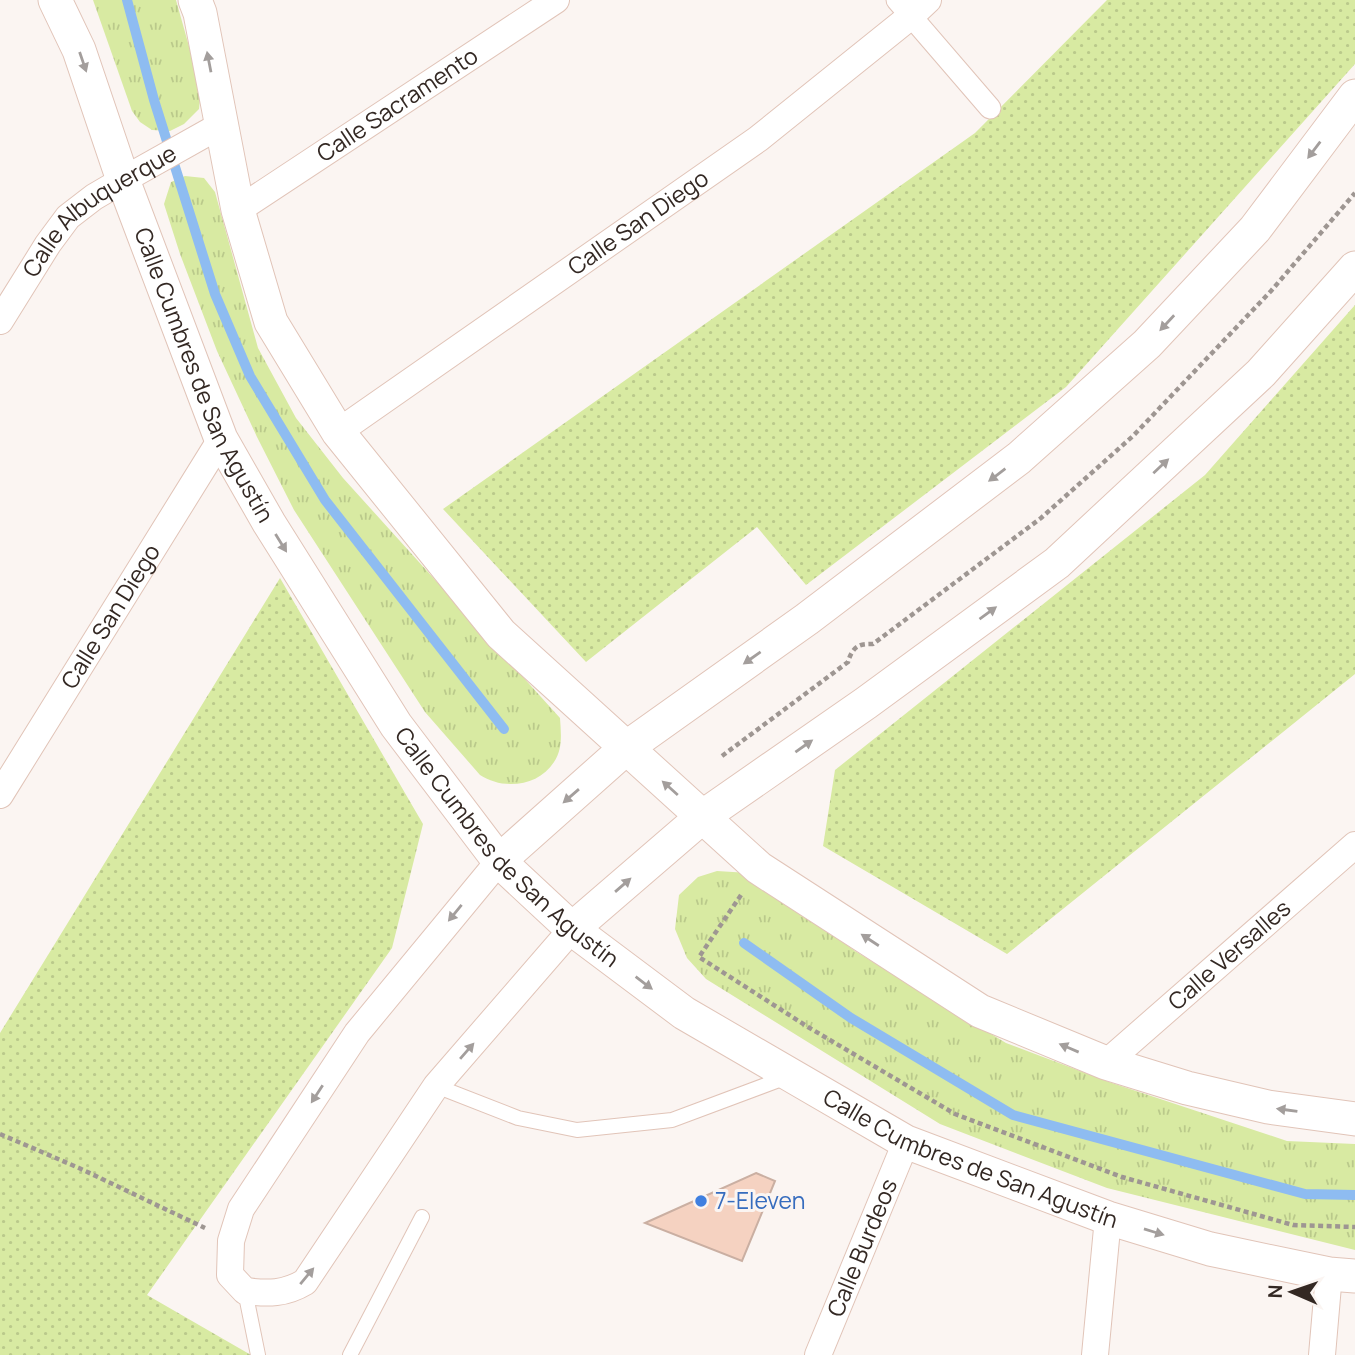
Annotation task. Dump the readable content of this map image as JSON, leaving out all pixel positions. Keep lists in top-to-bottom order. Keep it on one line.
{"streets":{"street":["Calle Sacramento","Calle Albuquerque","Calle San Diego","Calle Cumbres de San Agustín","Calle Versalles","Calle Burdeos"]},"crossings":[["Calle Albuquerque","Calle Cumbres de San Agustín"],["Calle San Diego","Calle Cumbres de San Agustín"],["Calle Cumbres de San Agustín","Calle Burdeos"]],"places":["7-Eleven"],"north":"left"}
